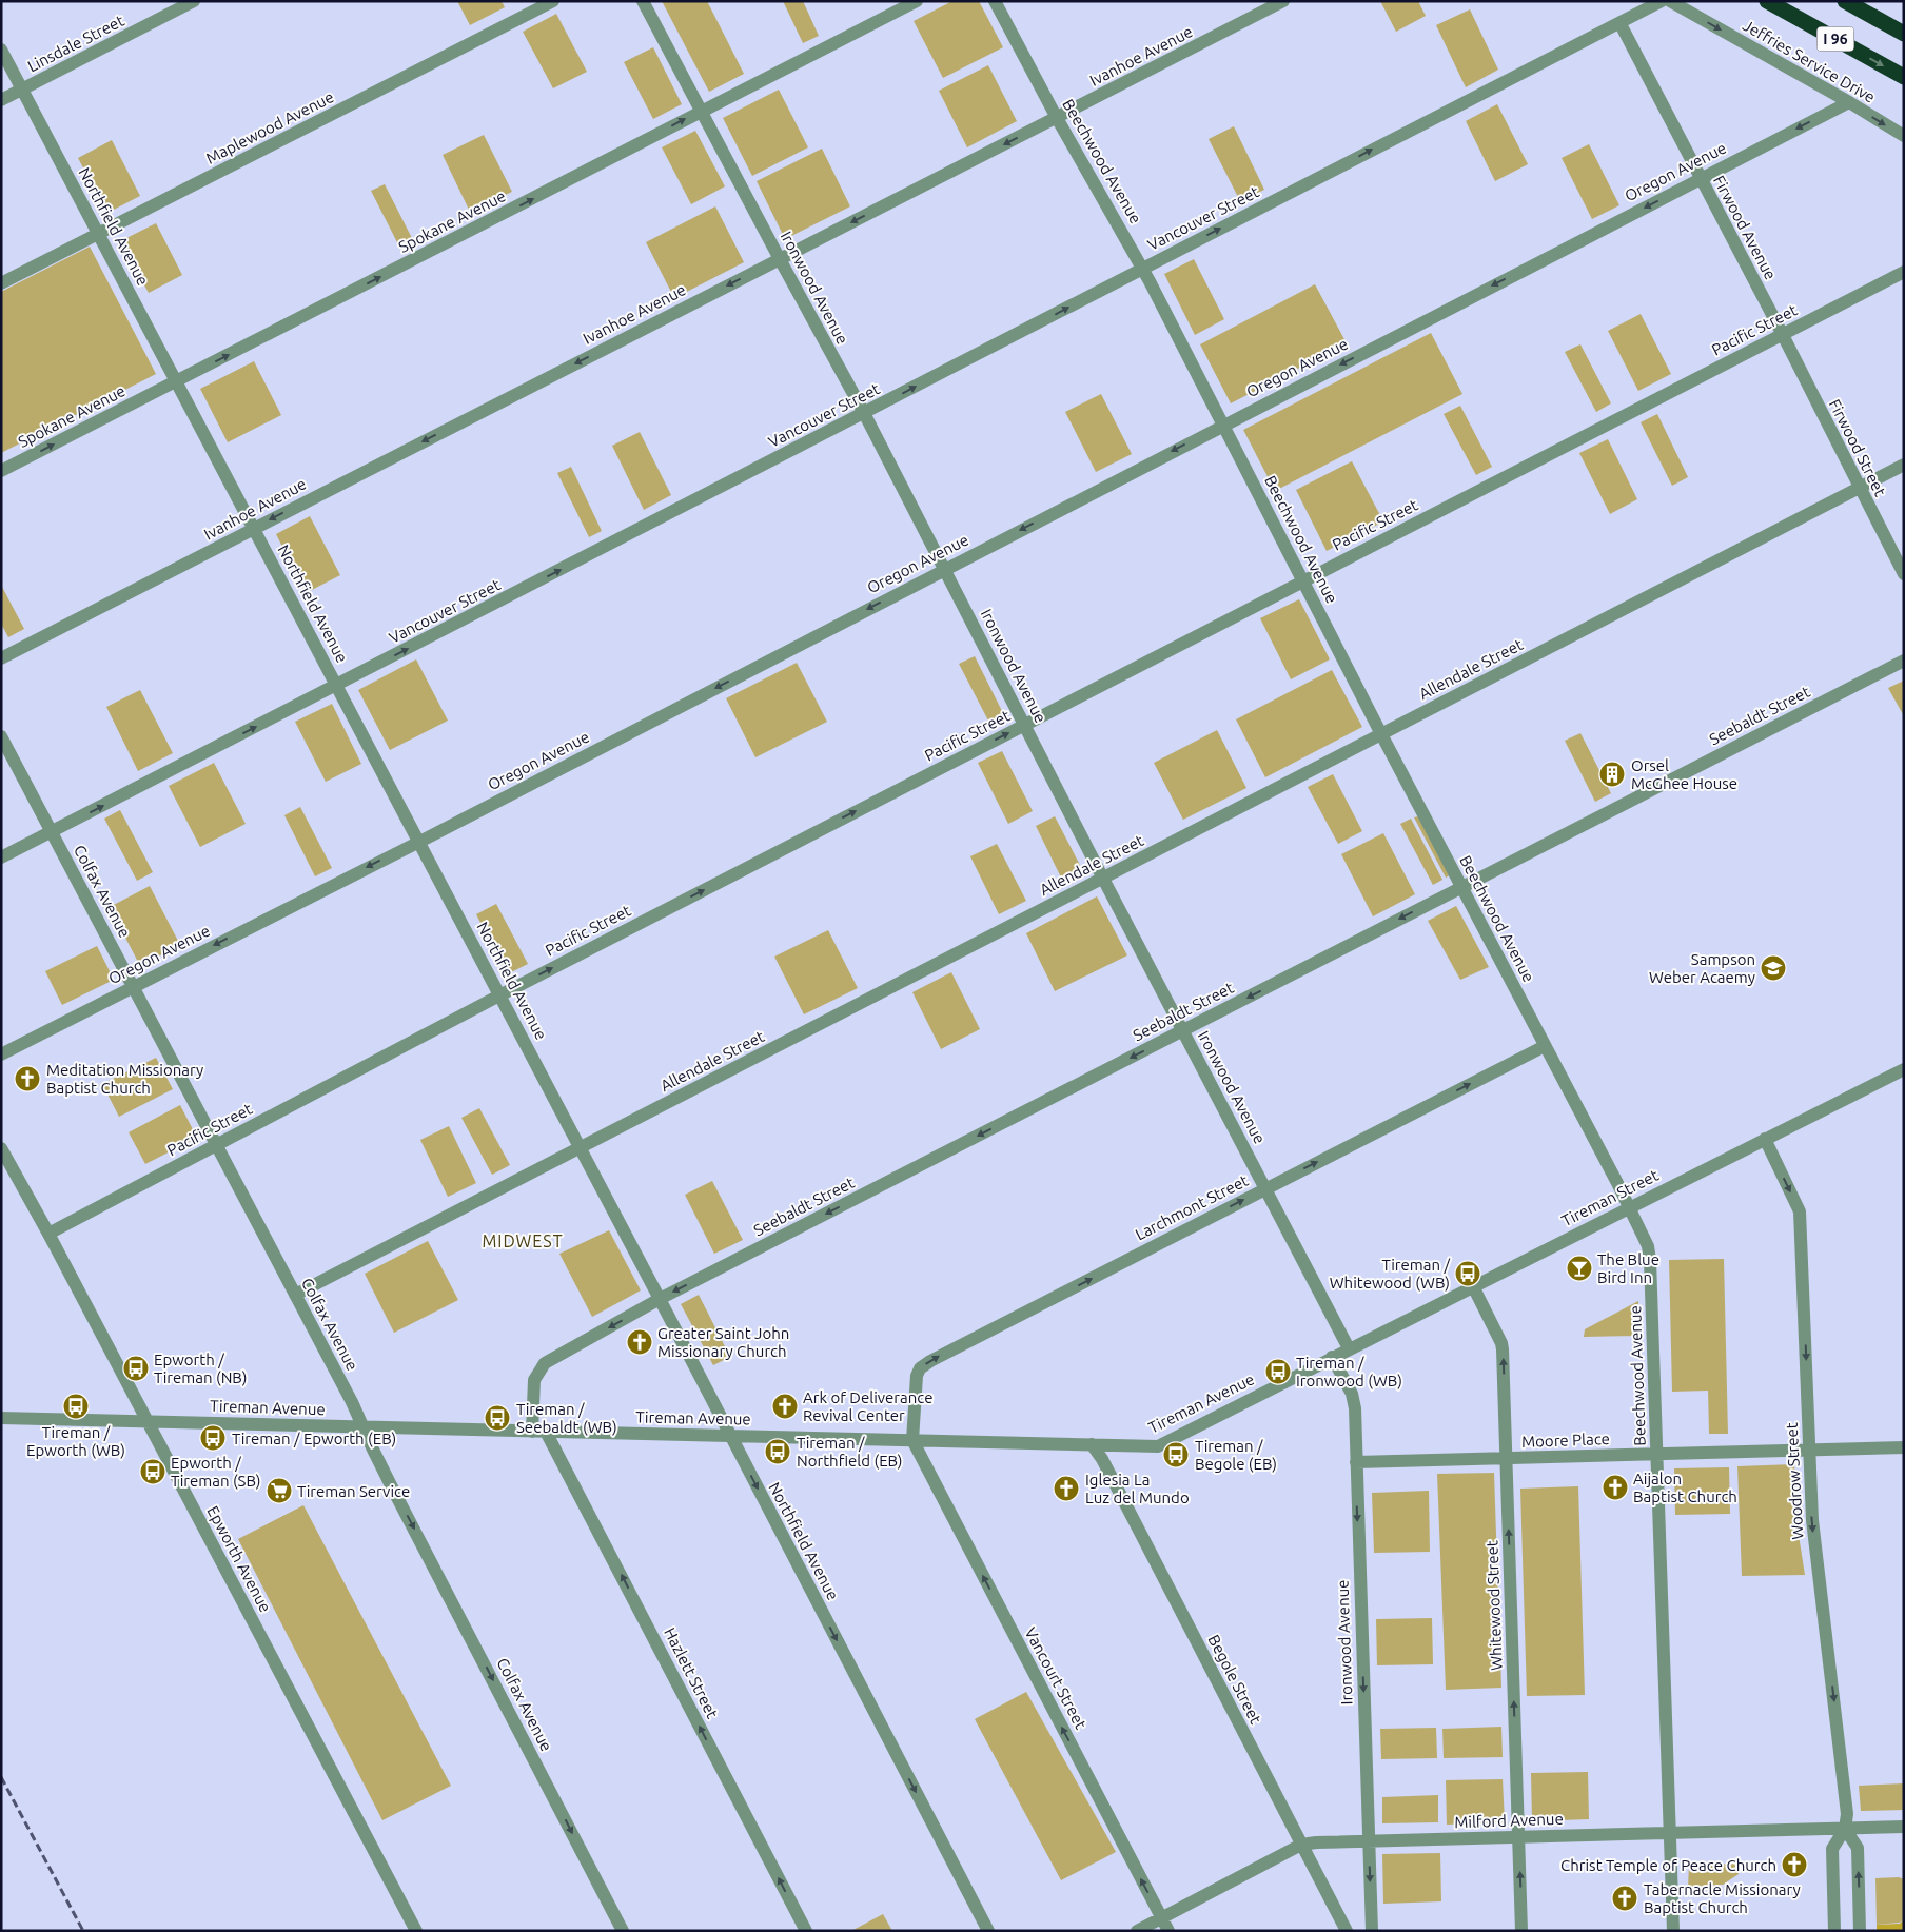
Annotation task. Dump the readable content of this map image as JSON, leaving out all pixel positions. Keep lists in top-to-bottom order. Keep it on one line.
{"streets":{"highway":["I 96"],"street":["Linsdale Street","Ivanhoe Avenue","Jeffries Service Drive","Maplewood Avenue","Beechwood Avenue","Oregon Avenue","Vancouver Street","Spokane Avenue","Northfield Avenue","Firwood Avenue","Ironwood Avenue","Pacific Street","Firwood Street","Allendale Street","Seebaldt Street","Colfax Avenue","Tireman Street","Larchmont Street","Tireman Avenue","Moore Place","Woodrow Street","Epworth Avenue","Whitewood Street","Hazlett Street","Vancourt Street","Begole Street","Milford Avenue"]},"crossings":[["Linsdale Street","Northfield Avenue"],["Ivanhoe Avenue","Beechwood Avenue"],["Ivanhoe Avenue","Northfield Avenue"],["Ivanhoe Avenue","Ironwood Avenue"],["Jeffries Service Drive","Oregon Avenue"],["Maplewood Avenue","Northfield Avenue"],["Beechwood Avenue","Oregon Avenue"],["Beechwood Avenue","Vancouver Street"],["Beechwood Avenue","Pacific Street"],["Beechwood Avenue","Allendale Street"],["Beechwood Avenue","Seebaldt Street"],["Beechwood Avenue","Tireman Street"],["Beechwood Avenue","Larchmont Street"],["Beechwood Avenue","Moore Place"],["Beechwood Avenue","Milford Avenue"],["Oregon Avenue","Northfield Avenue"],["Oregon Avenue","Firwood Avenue"],["Oregon Avenue","Ironwood Avenue"],["Oregon Avenue","Colfax Avenue"],["Vancouver Street","Northfield Avenue"],["Vancouver Street","Firwood Avenue"],["Vancouver Street","Ironwood Avenue"],["Vancouver Street","Colfax Avenue"],["Spokane Avenue","Northfield Avenue"],["Spokane Avenue","Ironwood Avenue"],["Northfield Avenue","Pacific Street"],["Northfield Avenue","Allendale Street"],["Northfield Avenue","Seebaldt Street"],["Northfield Avenue","Tireman Avenue"],["Firwood Avenue","Pacific Street"],["Firwood Avenue","Firwood Street"],["Ironwood Avenue","Pacific Street"],["Ironwood Avenue","Allendale Street"],["Ironwood Avenue","Seebaldt Street"],["Ironwood Avenue","Tireman Street"],["Ironwood Avenue","Larchmont Street"],["Ironwood Avenue","Tireman Avenue"],["Ironwood Avenue","Moore Place"],["Ironwood Avenue","Milford Avenue"],["Pacific Street","Firwood Street"],["Pacific Street","Colfax Avenue"],["Pacific Street","Epworth Avenue"],["Firwood Street","Allendale Street"],["Allendale Street","Colfax Avenue"],["Seebaldt Street","Tireman Avenue"],["Seebaldt Street","Hazlett Street"],["Colfax Avenue","Tireman Avenue"],["Tireman Street","Tireman Avenue"],["Tireman Street","Woodrow Street"],["Tireman Street","Whitewood Street"],["Larchmont Street","Tireman Avenue"],["Larchmont Street","Vancourt Street"],["Tireman Avenue","Epworth Avenue"],["Tireman Avenue","Hazlett Street"],["Tireman Avenue","Vancourt Street"],["Tireman Avenue","Begole Street"],["Moore Place","Woodrow Street"],["Moore Place","Whitewood Street"],["Woodrow Street","Milford Avenue"],["Whitewood Street","Milford Avenue"],["Vancourt Street","Milford Avenue"],["Begole Street","Milford Avenue"]],"one_way":["Ivanhoe Avenue","Jeffries Service Drive","Oregon Avenue","Vancouver Street","Spokane Avenue","Seebaldt Street","Colfax Avenue","Larchmont Street","Woodrow Street","Whitewood Street","Hazlett Street","Vancourt Street"],"districts":["MIDWEST"],"places":{"building":["Orsel McGhee House"],"school or university":["Sampson Weber Acaemy"],"church":["Meditation Missionary Baptist Church","Greater Saint John Missionary Church","Ark of Deliverance Revival Center","Aijalon Baptist Church","Iglesia La Luz del Mundo","Christ Temple of Peace Church","Tabernacle Missionary Baptist Church"],"bar":["The Blue Bird Inn"],"bus stop":["Tireman / Whitewood (WB)","Epworth / Tireman (NB)","Tireman / Ironwood (WB)","Tireman / Epworth (WB)","Tireman / Seebaldt (WB)","Tireman / Epworth (EB)","Tireman / Northfield (EB)","Tireman / Begole (EB)","Epworth / Tireman (SB)"],"supermarket":["Tireman Service"]}}
